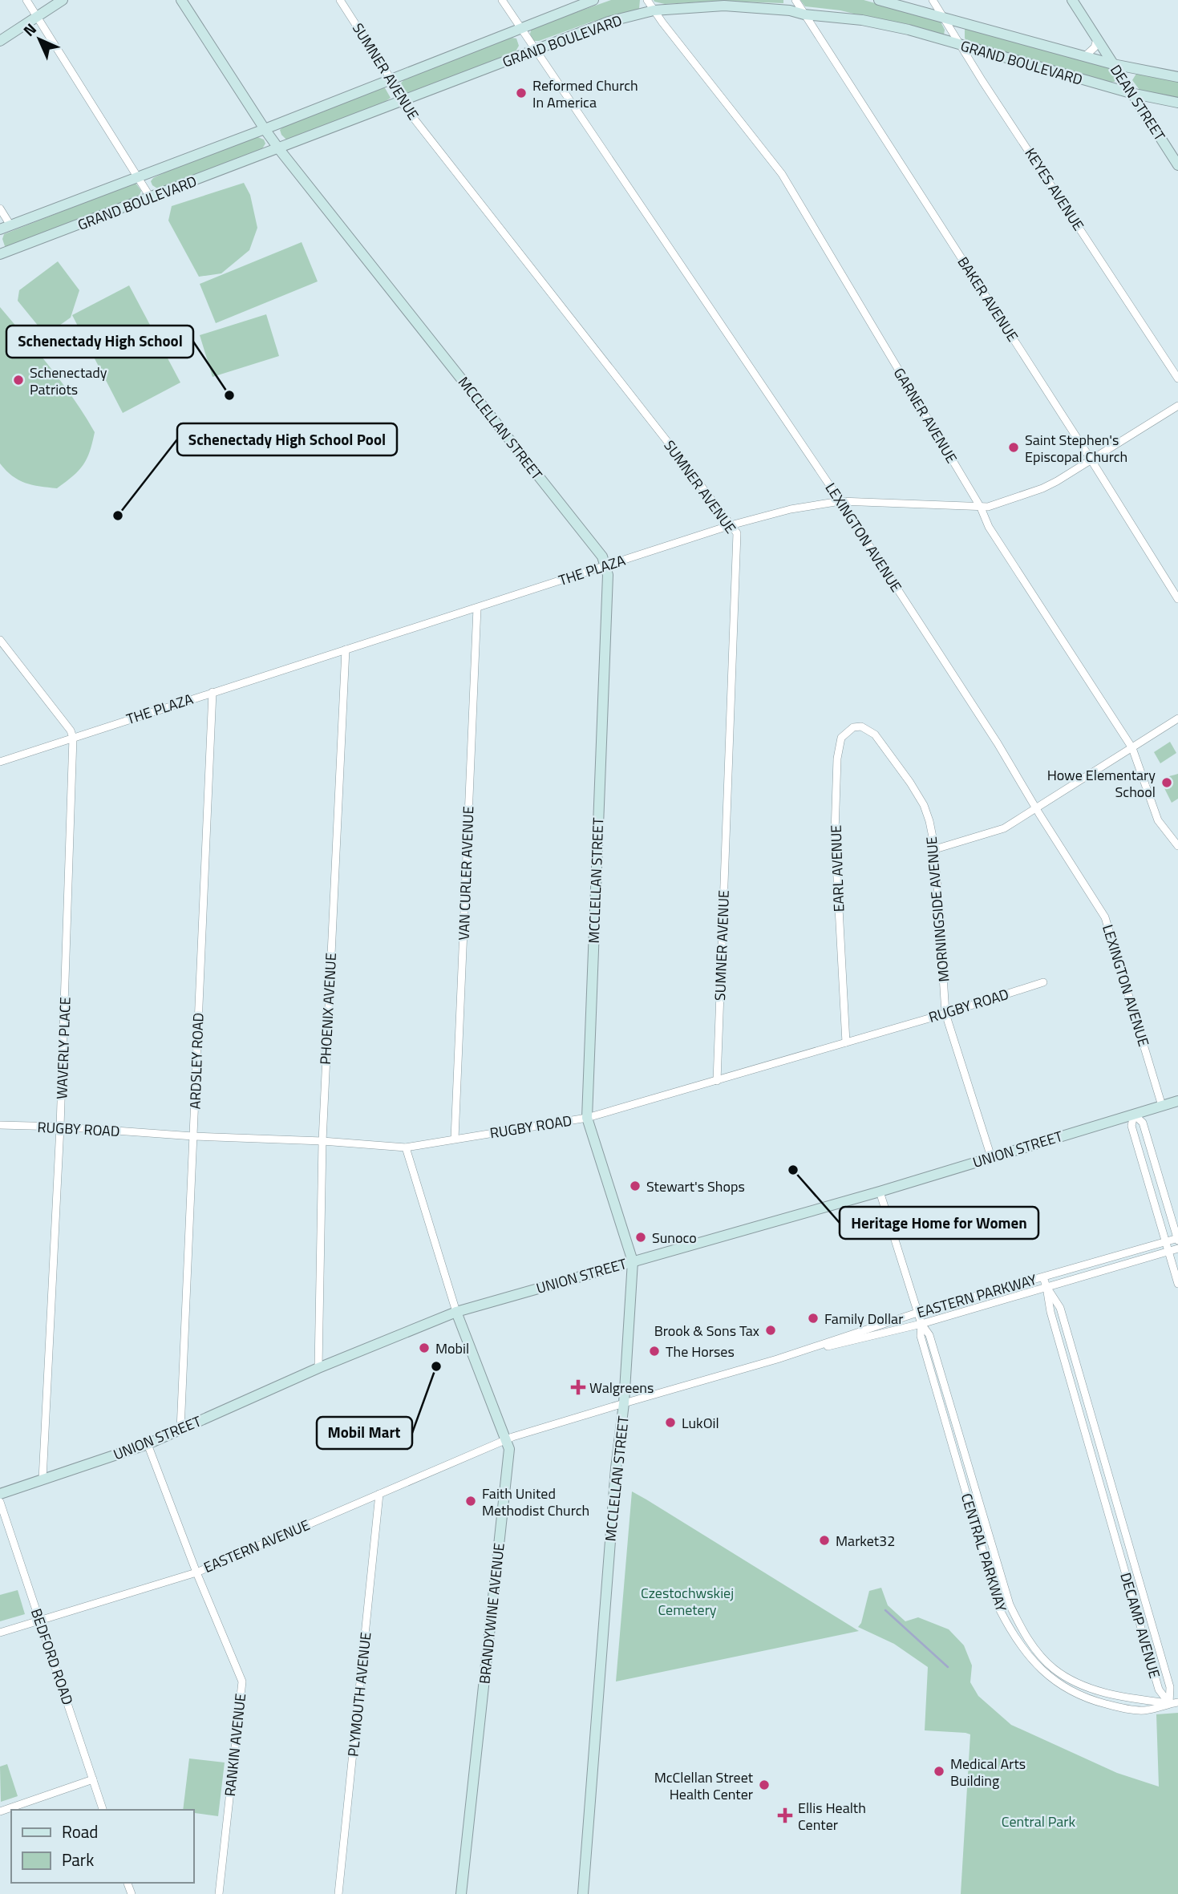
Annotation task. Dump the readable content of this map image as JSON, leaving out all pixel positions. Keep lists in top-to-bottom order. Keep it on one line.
{"streets":{"street":["GRAND BOULEVARD","SUMNER AVENUE","DEAN STREET","KEYES AVENUE","BAKER AVENUE","GARNER AVENUE","MCCLELLAN STREET","LEXINGTON AVENUE","THE PLAZA","EARL AVENUE","VAN CURLER AVENUE","MORNINGSIDE AVENUE","RUGBY ROAD","PHOENIX AVENUE","WAVERLY PLACE","ARDSLEY ROAD","UNION STREET","EASTERN PARKWAY","EASTERN AVENUE","CENTRAL PARKWAY","BRANDYWINE AVENUE","DECAMP AVENUE","BEDFORD ROAD","PLYMOUTH AVENUE","RANKIN AVENUE"]},"crossings":[["GRAND BOULEVARD","SUMNER AVENUE"],["GRAND BOULEVARD","DEAN STREET"],["GRAND BOULEVARD","KEYES AVENUE"],["GRAND BOULEVARD","BAKER AVENUE"],["GRAND BOULEVARD","GARNER AVENUE"],["GRAND BOULEVARD","MCCLELLAN STREET"],["GRAND BOULEVARD","LEXINGTON AVENUE"],["SUMNER AVENUE","THE PLAZA"],["SUMNER AVENUE","RUGBY ROAD"],["BAKER AVENUE","THE PLAZA"],["GARNER AVENUE","THE PLAZA"],["MCCLELLAN STREET","THE PLAZA"],["MCCLELLAN STREET","RUGBY ROAD"],["MCCLELLAN STREET","UNION STREET"],["MCCLELLAN STREET","EASTERN PARKWAY"],["LEXINGTON AVENUE","THE PLAZA"],["LEXINGTON AVENUE","UNION STREET"],["THE PLAZA","VAN CURLER AVENUE"],["THE PLAZA","PHOENIX AVENUE"],["THE PLAZA","WAVERLY PLACE"],["THE PLAZA","ARDSLEY ROAD"],["EARL AVENUE","MORNINGSIDE AVENUE"],["EARL AVENUE","RUGBY ROAD"],["VAN CURLER AVENUE","RUGBY ROAD"],["MORNINGSIDE AVENUE","RUGBY ROAD"],["MORNINGSIDE AVENUE","UNION STREET"],["RUGBY ROAD","PHOENIX AVENUE"],["RUGBY ROAD","WAVERLY PLACE"],["RUGBY ROAD","ARDSLEY ROAD"],["RUGBY ROAD","BRANDYWINE AVENUE"],["PHOENIX AVENUE","UNION STREET"],["WAVERLY PLACE","UNION STREET"],["ARDSLEY ROAD","UNION STREET"],["UNION STREET","CENTRAL PARKWAY"],["UNION STREET","BRANDYWINE AVENUE"],["UNION STREET","RANKIN AVENUE"],["EASTERN PARKWAY","EASTERN AVENUE"],["EASTERN PARKWAY","CENTRAL PARKWAY"],["EASTERN PARKWAY","BRANDYWINE AVENUE"],["EASTERN PARKWAY","DECAMP AVENUE"],["EASTERN AVENUE","BRANDYWINE AVENUE"],["EASTERN AVENUE","BEDFORD ROAD"],["EASTERN AVENUE","PLYMOUTH AVENUE"],["EASTERN AVENUE","RANKIN AVENUE"],["CENTRAL PARKWAY","DECAMP AVENUE"]],"parks":["Czestochwskiej Cemetery","Central Park"],"places":{"other":["Reformed Church In America","Schenectady Patriots","Schenectady High School","Saint Stephen's Episcopal Church","Schenectady High School Pool","Howe Elementary School","Heritage Home for Women","Stewart's Shops","Sunoco","Family Dollar","Brook & Sons Tax","Mobil","The Horses","Mobil Mart","LukOil","Faith United Methodist Church","Market32","Medical Arts Building","McClellan Street Health Center"],"health":["Walgreens","Ellis Health Center"]},"legend":["Road","Park"],"north":"top left"}
